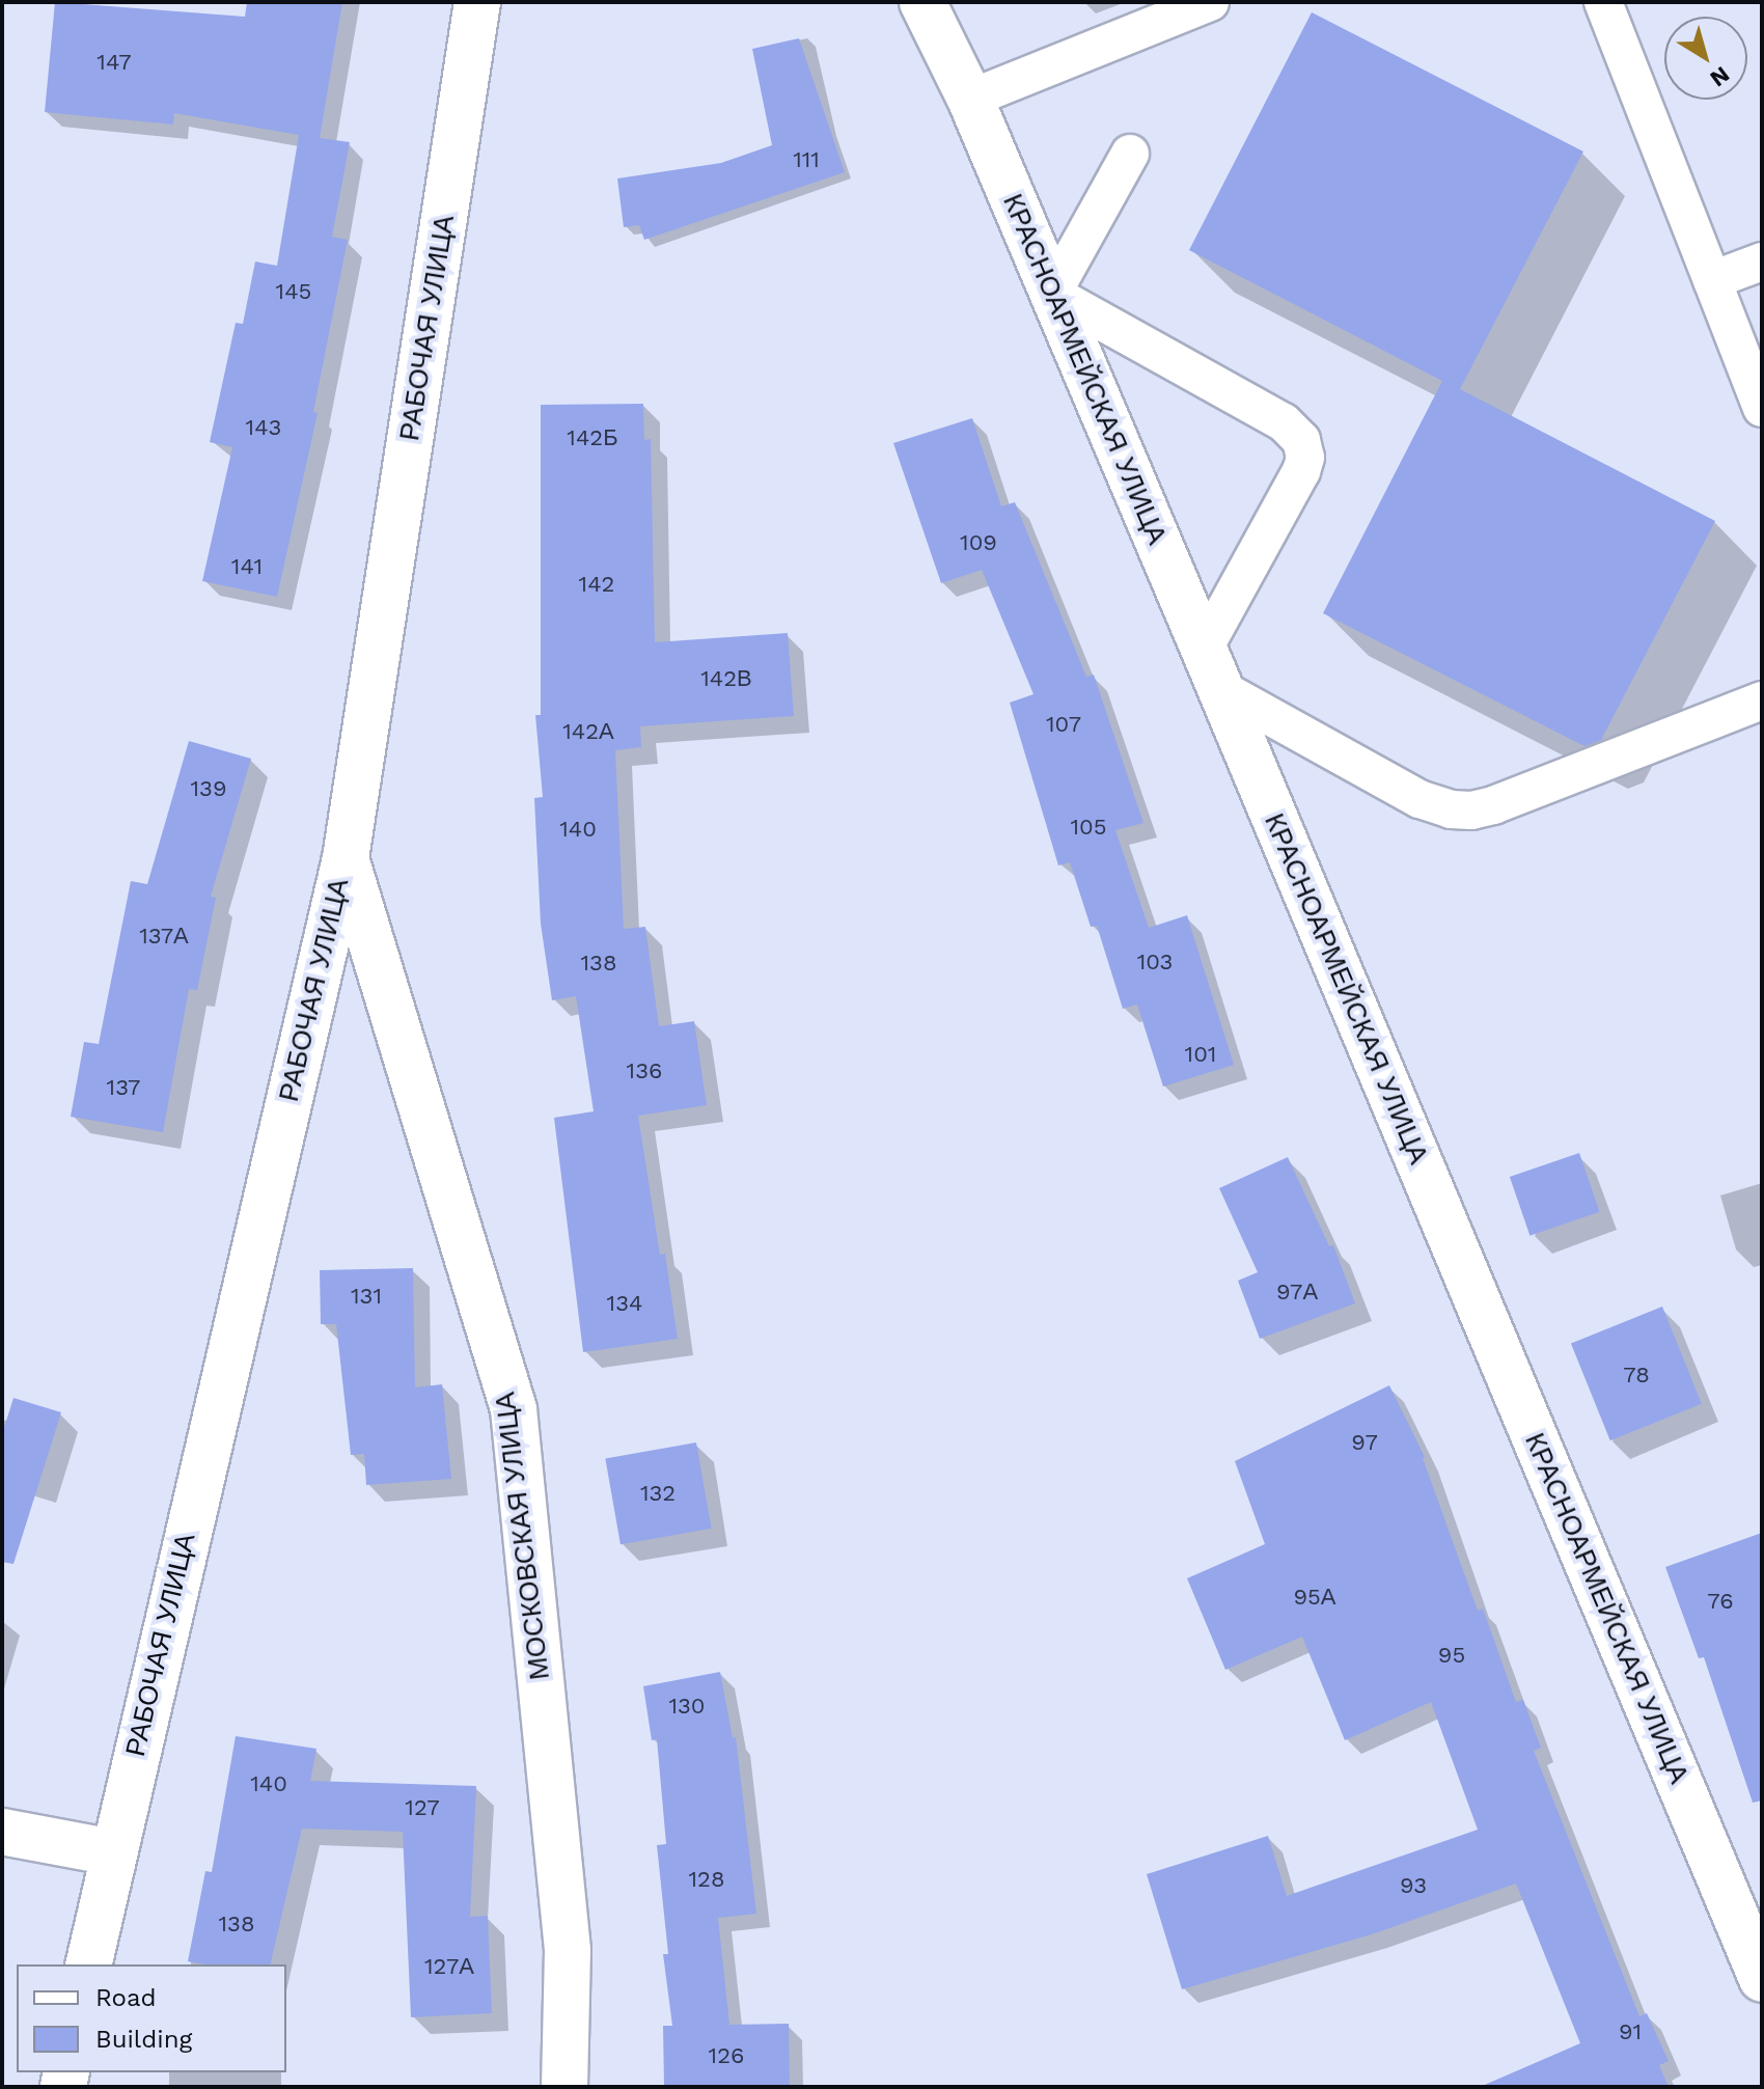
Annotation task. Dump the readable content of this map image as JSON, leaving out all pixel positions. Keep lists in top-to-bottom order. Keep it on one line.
{"streets":{"street":["РАБОЧАЯ УЛИЦА","КРАСНОАРМЕЙСКАЯ УЛИЦА","МОСКОВСКАЯ УЛИЦА"]},"crossings":[["РАБОЧАЯ УЛИЦА","МОСКОВСКАЯ УЛИЦА"]],"house_numbers":["147","111","145","143","142Б","109","141","142","142В","107","142А","139","105","140","137А","103","138","101","136","137","97А","131","134","78","97","132","95А","76","95","130","140","127","128","93","138","127А","91","126"],"legend":["Road","Building"],"north":"bottom right"}
